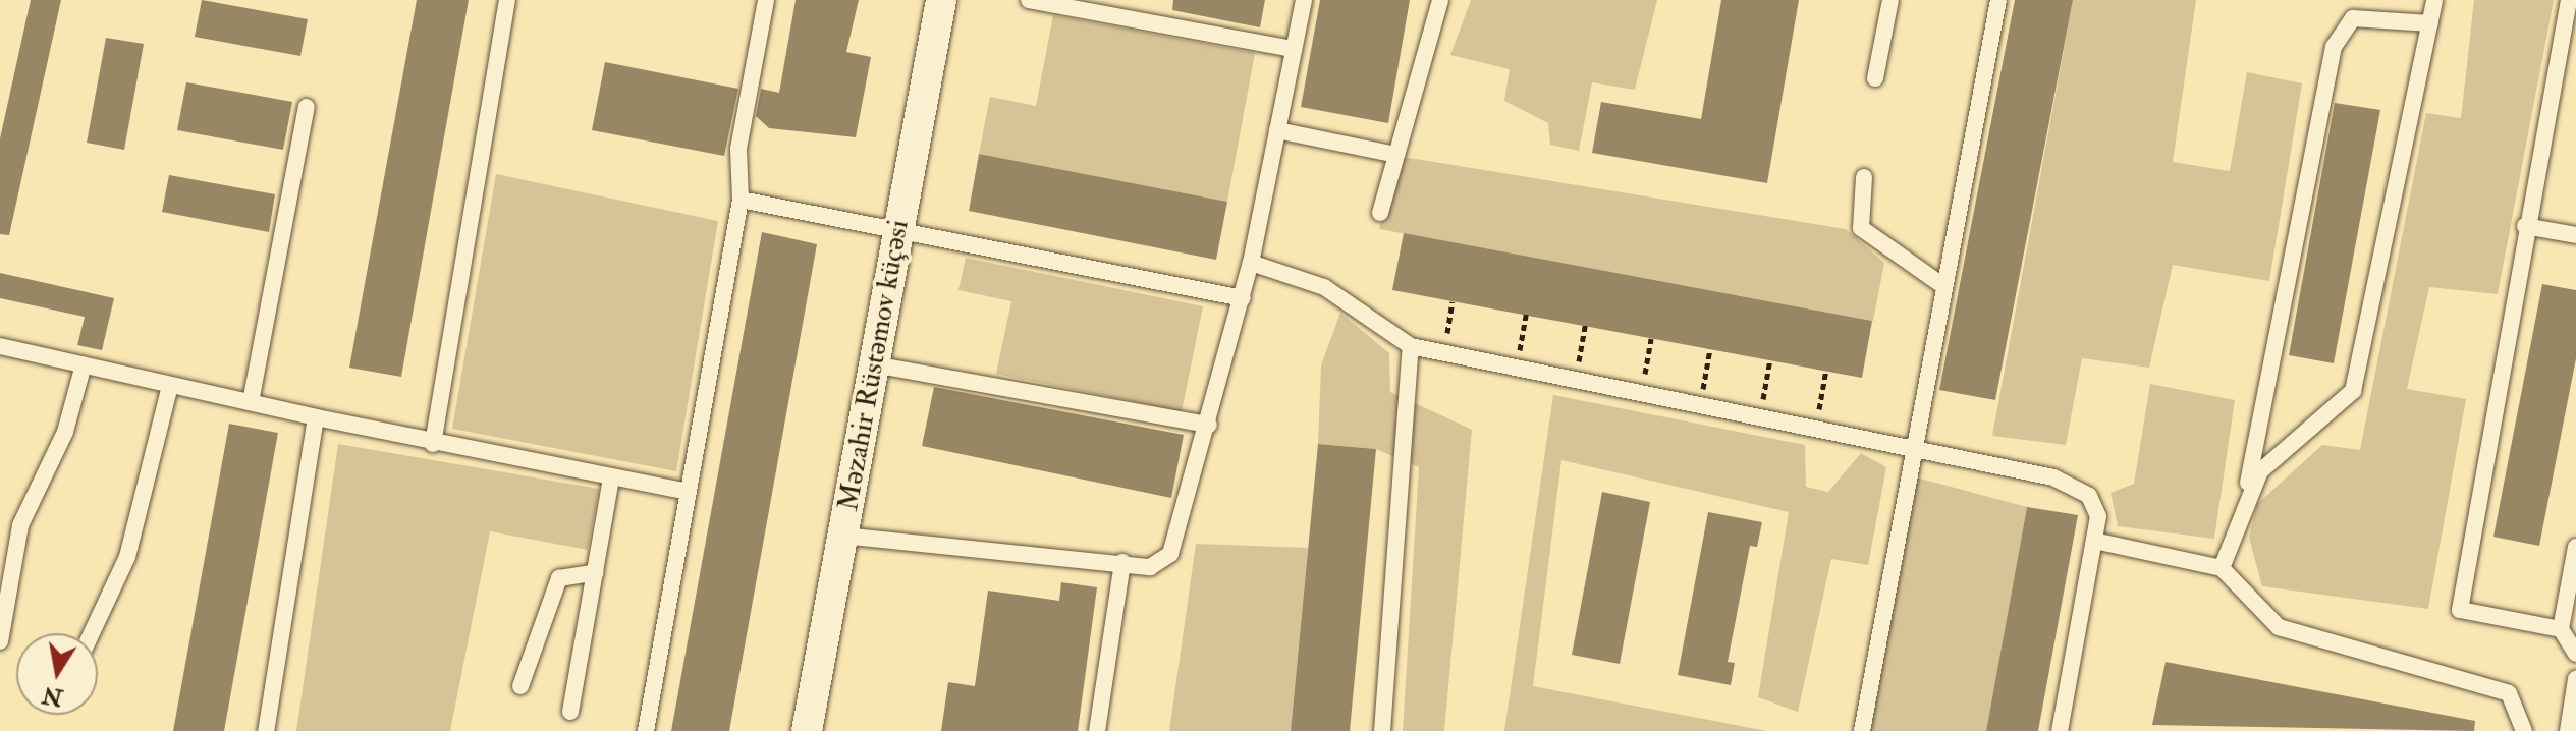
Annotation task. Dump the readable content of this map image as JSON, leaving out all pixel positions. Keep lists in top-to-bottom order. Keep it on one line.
{"streets":{"street":["Məzahir Rüstəmov küçəsi"]},"north":"bottom"}
